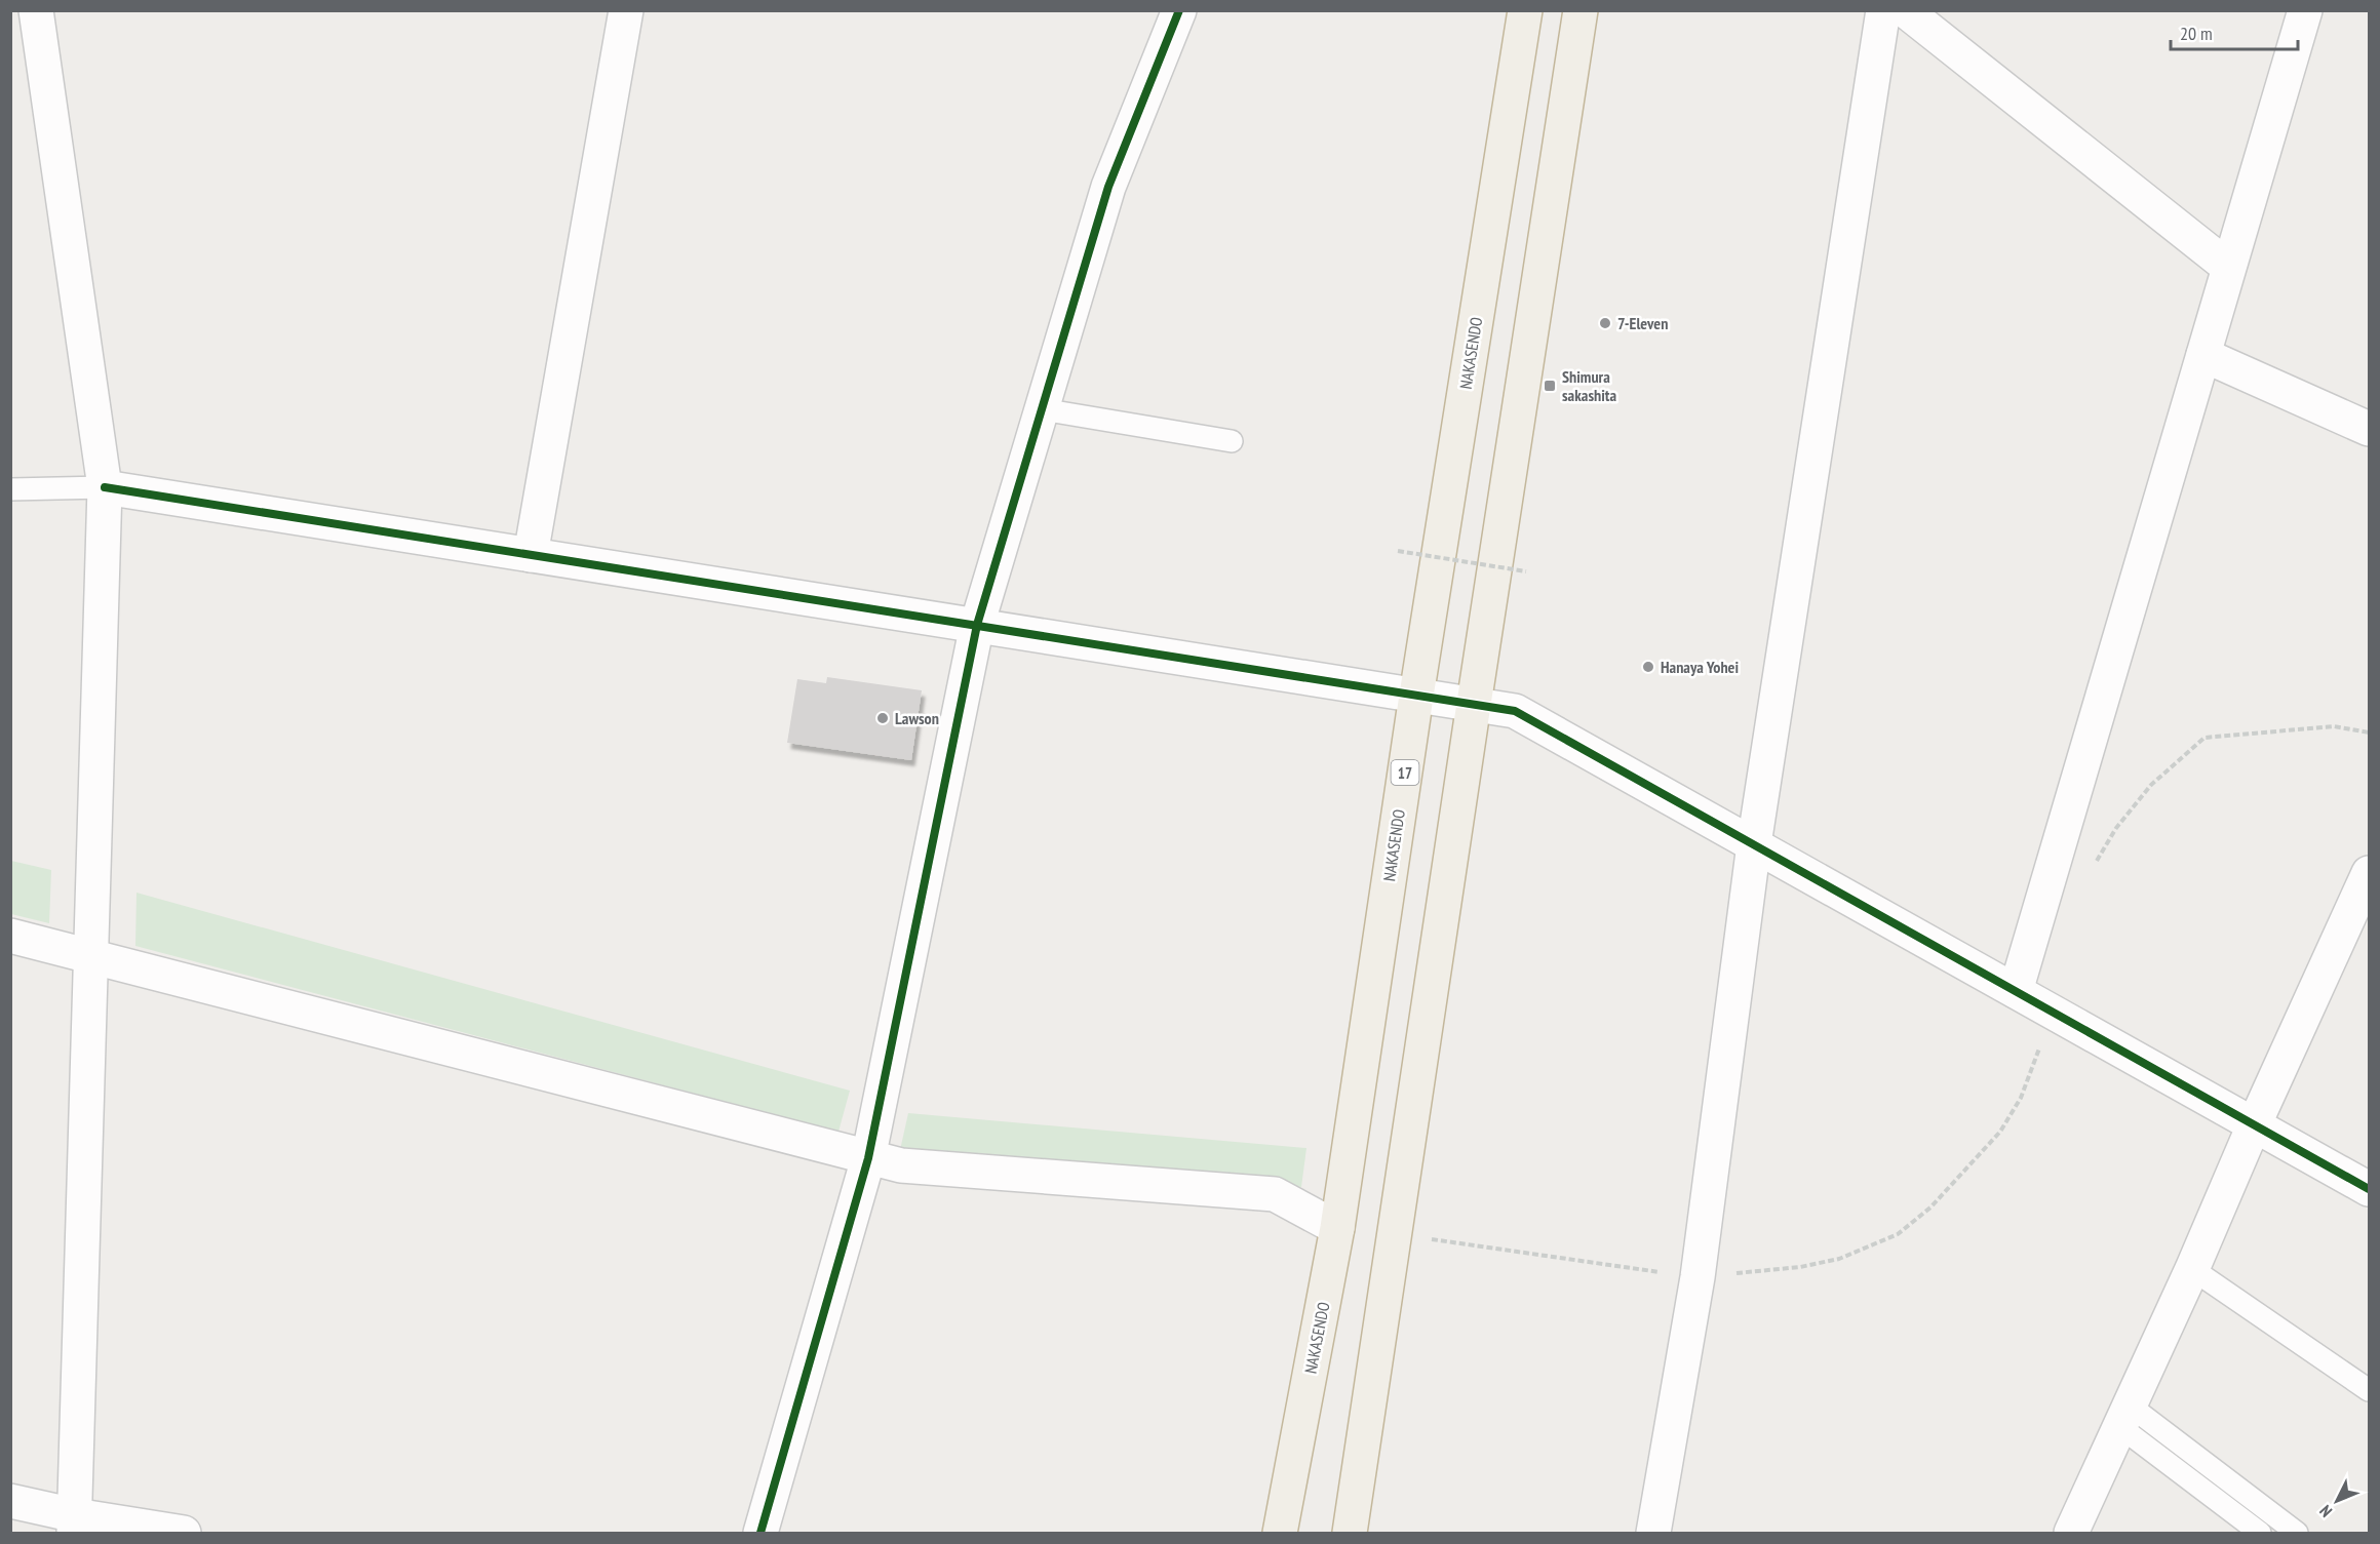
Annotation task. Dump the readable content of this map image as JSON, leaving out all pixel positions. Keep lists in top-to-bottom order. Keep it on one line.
{"streets":{"highway":["NAKASENDO","17"]},"places":{"other":["7-Eleven","Hanaya Yohei","Lawson"],"transit":["Shimura sakashita"]},"scale_bar":"20 m","north":"bottom left"}
